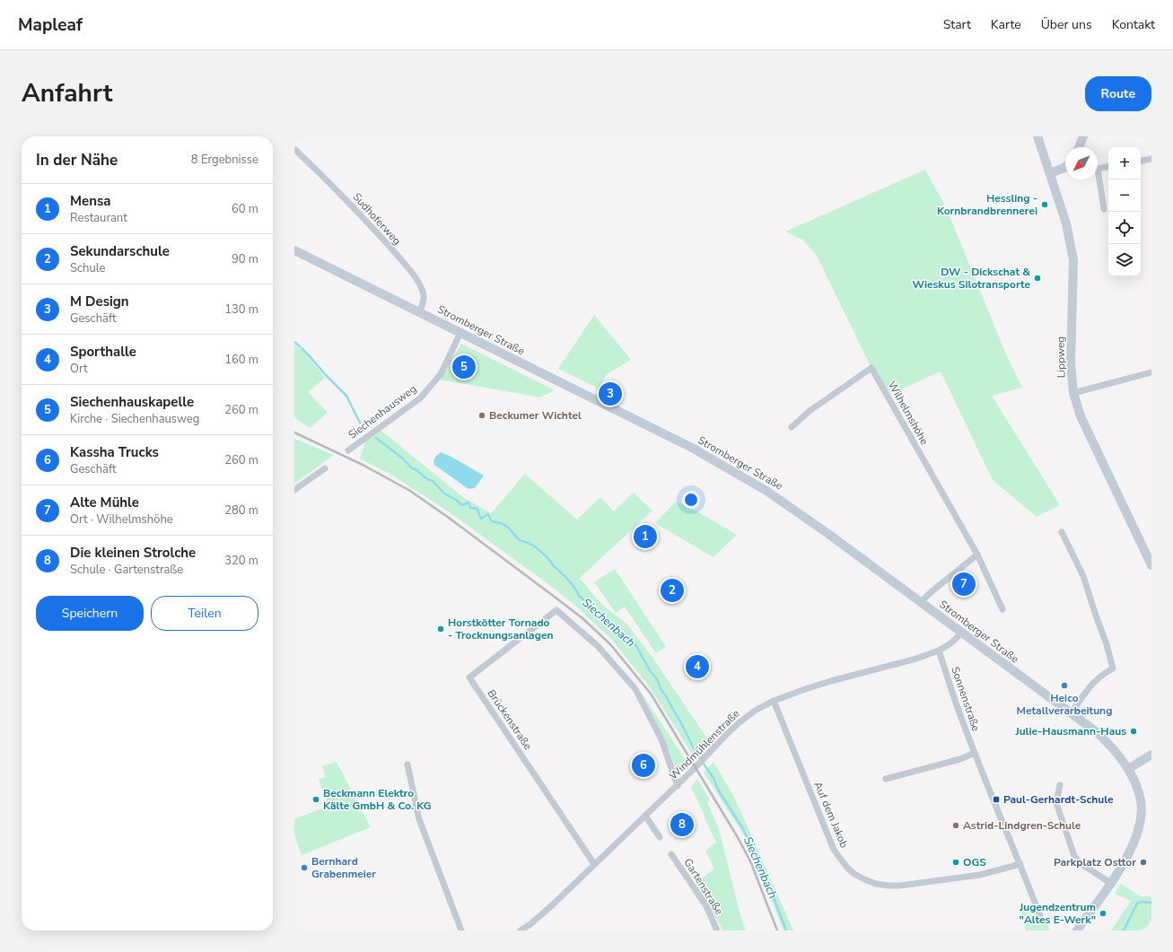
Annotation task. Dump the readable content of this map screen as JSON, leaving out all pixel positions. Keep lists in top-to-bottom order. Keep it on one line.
{"streets":{"main road":["Stromberger Straße","Lippweg"],"street":["Sudhoferweg","Siechenhausweg","Wilhelmshöhe","Sonnenstraße","Brückenstraße","Windmühlenstraße","Auf dem Jakob","Gartenstraße"]},"crossings":[["Sudhoferweg","Stromberger Straße"],["Stromberger Straße","Siechenhausweg"],["Stromberger Straße","Windmühlenstraße"],["Sonnenstraße","Windmühlenstraße"],["Sonnenstraße","Auf dem Jakob"],["Brückenstraße","Windmühlenstraße"],["Windmühlenstraße","Auf dem Jakob"]],"water":["Siechenbach"],"places":{"other":["Hessling - Kornbrandbrennerei","DW - Dickschat & Wieskus Silotransporte","Beckumer Wichtel","Horstkötter Tornado - Trocknungsanlagen","Heico Metallverarbeitung","Julie-Hausmann-Haus","Beckmann Elektro Kälte GmbH & Co. KG","Astrid-Lindgren-Schule","OGS","Parkplatz Osttor","Bernhard Grabenmeier","Jugendzentrum \"Altes E-Werk\""],"transit":["Paul-Gerhardt-Schule"]},"north":"bottom left","page":{"header":"Mapleaf","nav":["Start","Karte","Über uns","Kontakt"],"title":"Anfahrt","buttons":["Route",["Speichern","Teilen"]],"heading":["In der Nähe","8 Ergebnisse"],"map_buttons":["+","−"],"list":[{"mark":"1","name":"Mensa","note":"Restaurant","value":"60 m"},{"mark":"2","name":"Sekundarschule","note":"Schule","value":"90 m"},{"mark":"3","name":"M Design","note":"Geschäft","value":"130 m"},{"mark":"4","name":"Sporthalle","note":"Ort","value":"160 m"},{"mark":"5","name":"Siechenhauskapelle","note":"Kirche · Siechenhausweg","value":"260 m"},{"mark":"6","name":"Kassha Trucks","note":"Geschäft","value":"260 m"},{"mark":"7","name":"Alte Mühle","note":"Ort · Wilhelmshöhe","value":"280 m"},{"mark":"8","name":"Die kleinen Strolche","note":"Schule · Gartenstraße","value":"320 m"}],"pins":["5","3","1","7","2","4","6","8"]}}
